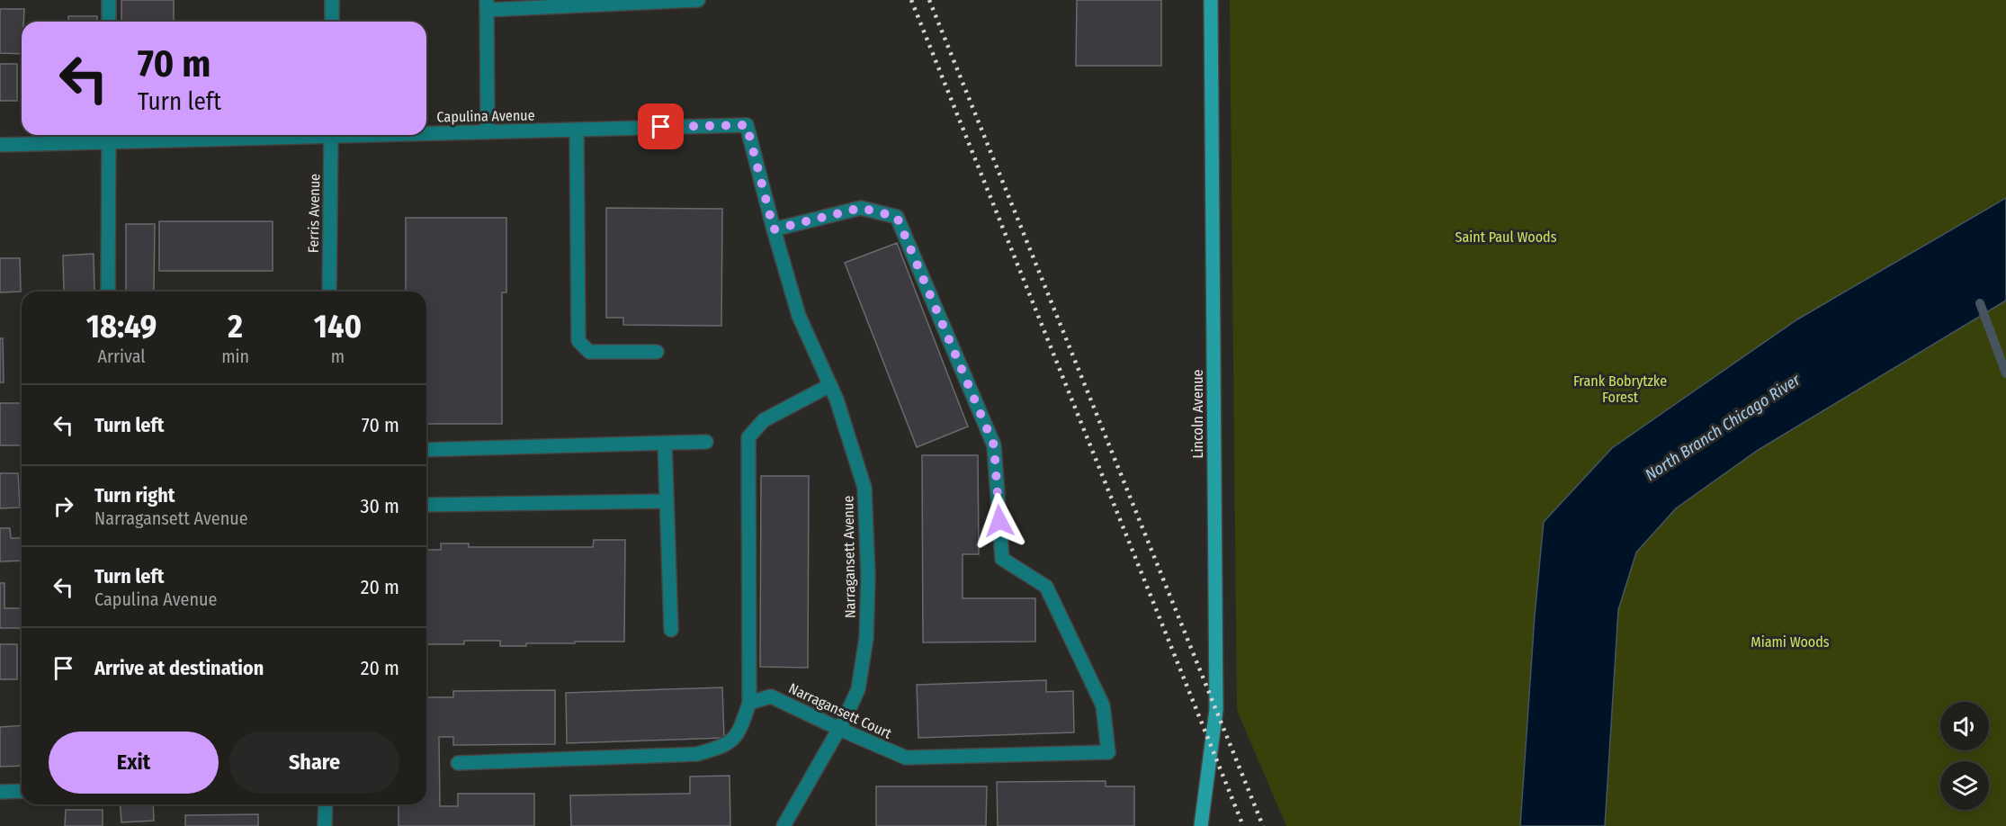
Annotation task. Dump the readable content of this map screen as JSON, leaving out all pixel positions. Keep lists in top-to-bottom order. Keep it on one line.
{"streets":{"main road":["Lincoln Avenue"],"street":["Capulina Avenue","Ferris Avenue","Narragansett Avenue","Narragansett Court"]},"crossings":[["Capulina Avenue","Narragansett Avenue"],["Narragansett Avenue","Narragansett Court"]],"water":["North Branch Chicago River"],"parks":["Saint Paul Woods","Frank Bobrytzke Forest","Miami Woods"],"page":{"turn":["70 m","Turn left"],"eta":["18:49","Arrival","2","min","140","m"],"list":[{"name":"Turn left","value":"70 m"},{"name":"Turn right","note":"Narragansett Avenue","value":"30 m"},{"name":"Turn left","note":"Capulina Avenue","value":"20 m"},{"name":"Arrive at destination","value":"20 m"}],"buttons":["Exit","Share"]}}
